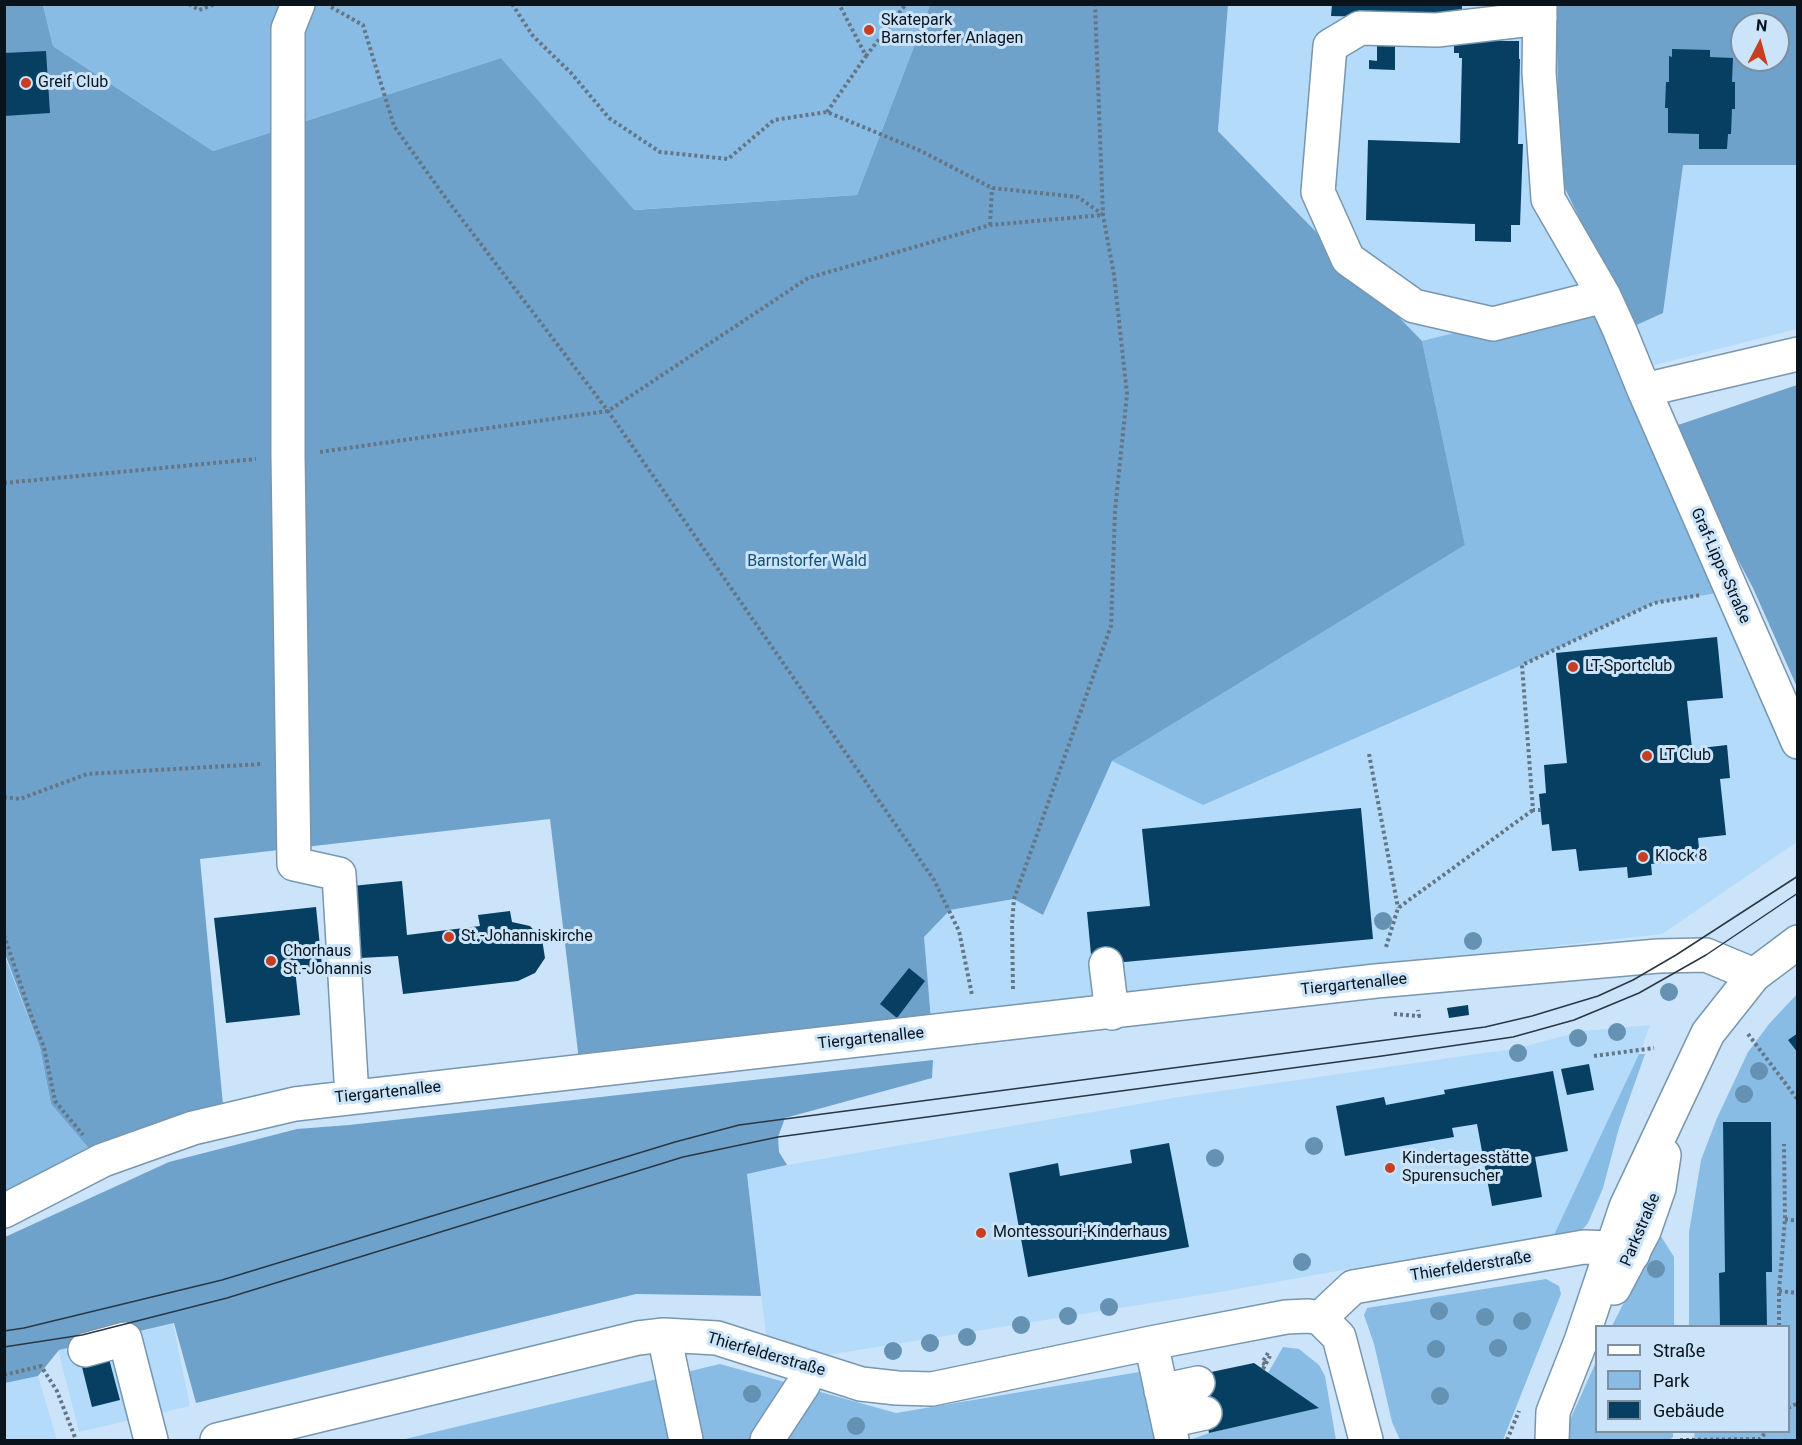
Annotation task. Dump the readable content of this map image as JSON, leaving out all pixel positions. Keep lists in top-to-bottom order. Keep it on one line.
{"streets":{"street":["Graf-Lippe-Straße","Tiergartenallee","Parkstraße","Thierfelderstraße"]},"crossings":[["Tiergartenallee","Parkstraße"],["Parkstraße","Thierfelderstraße"]],"parks":["Barnstorfer Wald"],"places":["Skatepark Barnstorfer Anlagen","Greif Club","LT-Sportclub","LT Club","Klock 8","St.-Johanniskirche","Chorhaus St.-Johannis","Kindertagesstätte Spurensucher","Montessouri-Kinderhaus"],"legend":["Straße","Park","Gebäude"],"north":"top"}
